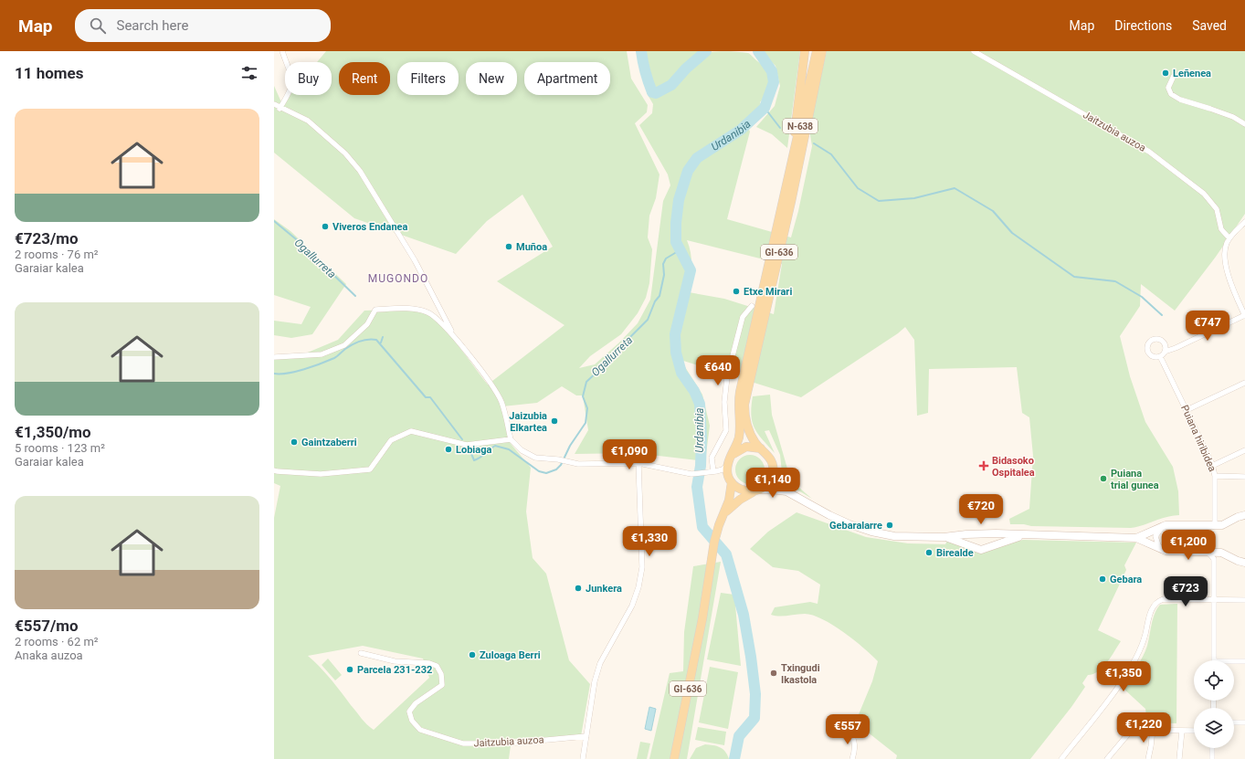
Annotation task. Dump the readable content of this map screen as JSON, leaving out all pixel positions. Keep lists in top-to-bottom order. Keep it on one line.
{"streets":{"main road":["N-638","GI-636"],"street":["Jaitzubia auzoa","Puiana hiribidea"]},"crossings":[["N-638","GI-636"]],"districts":["MUGONDO"],"water":["Urdanibia","Ogallurreta"],"places":{"other":["Leñenea","Viveros Endanea","Muñoa","Etxe Mirari","Jaizubia Elkartea","Gaintzaberri","Lobiaga","Puiana trial gunea","Gebaralarre","Birealde","Gebara","Junkera","Zuloaga Berri","Parcela 231-232","Txingudi Ikastola"],"health":["Bidasoko Ospitalea"]},"page":{"header":"Map","search":"Search here","nav":["Map","Directions","Saved"],"heading":"11 homes","chip":["Buy","Rent","Filters","New","Apartment"],"list":[{"name":"€723/mo","note":"2 rooms · 76 m² · Garaiar kalea"},{"name":"€1,350/mo","note":"5 rooms · 123 m² · Garaiar kalea"},{"name":"€557/mo","note":"2 rooms · 62 m² · Anaka auzoa"}],"price":["€747","€640","€1,090","€1,140","€720","€1,330","€1,200","€723","€1,350","€1,220","€557"]}}
